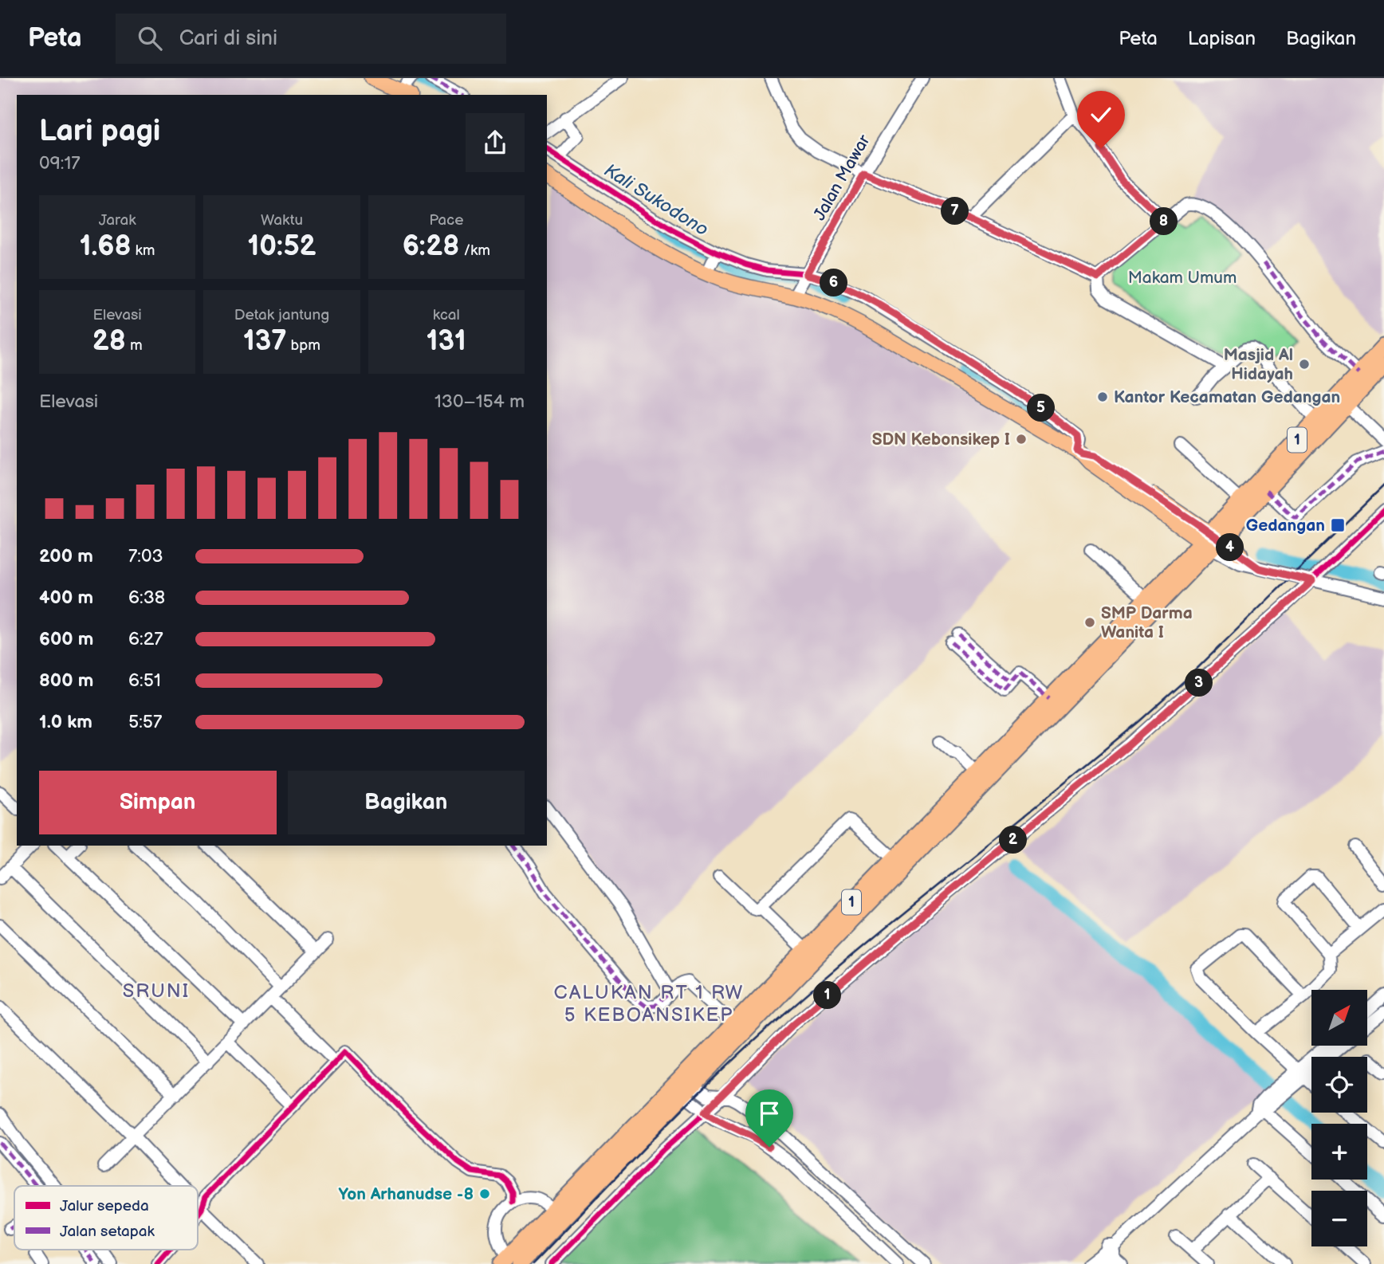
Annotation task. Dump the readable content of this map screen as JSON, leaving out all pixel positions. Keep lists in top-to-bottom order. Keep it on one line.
{"streets":{"highway":["1"],"street":["Jalan Mawar"]},"districts":["SRUNI","CALUKAN RT 1 RW 5 KEBOANSIKEP"],"water":["Kali Sukodono"],"parks":["Makam Umum"],"places":{"other":["Masjid Al Hidayah","Kantor Kecamatan Gedangan","SDN Kebonsikep I","SMP Darma Wanita I","Yon Arhanudse -8"],"transit":["Gedangan"]},"legend":["Jalur sepeda","Jalan setapak"],"north":"top right","page":{"header":"Peta","search":"Cari di sini","nav":["Peta","Lapisan","Bagikan"],"heading":["Lari pagi","09:17"],"stats":[["Jarak","1.68 km"],["Waktu","10:52"],["Pace","6:28 /km"],["Elevasi","28 m"],["Detak jantung","137 bpm"],["kcal","131"]],"pins":["7","8","6","5","4","3","2","1"],"chart":["Elevasi","130–154 m"],"list":[{"name":"200 m","note":"7:03"},{"name":"400 m","note":"6:38"},{"name":"600 m","note":"6:27"},{"name":"800 m","note":"6:51"},{"name":"1.0 km","note":"5:57"}],"buttons":["Simpan","Bagikan"],"map_buttons":["+","−"]}}
